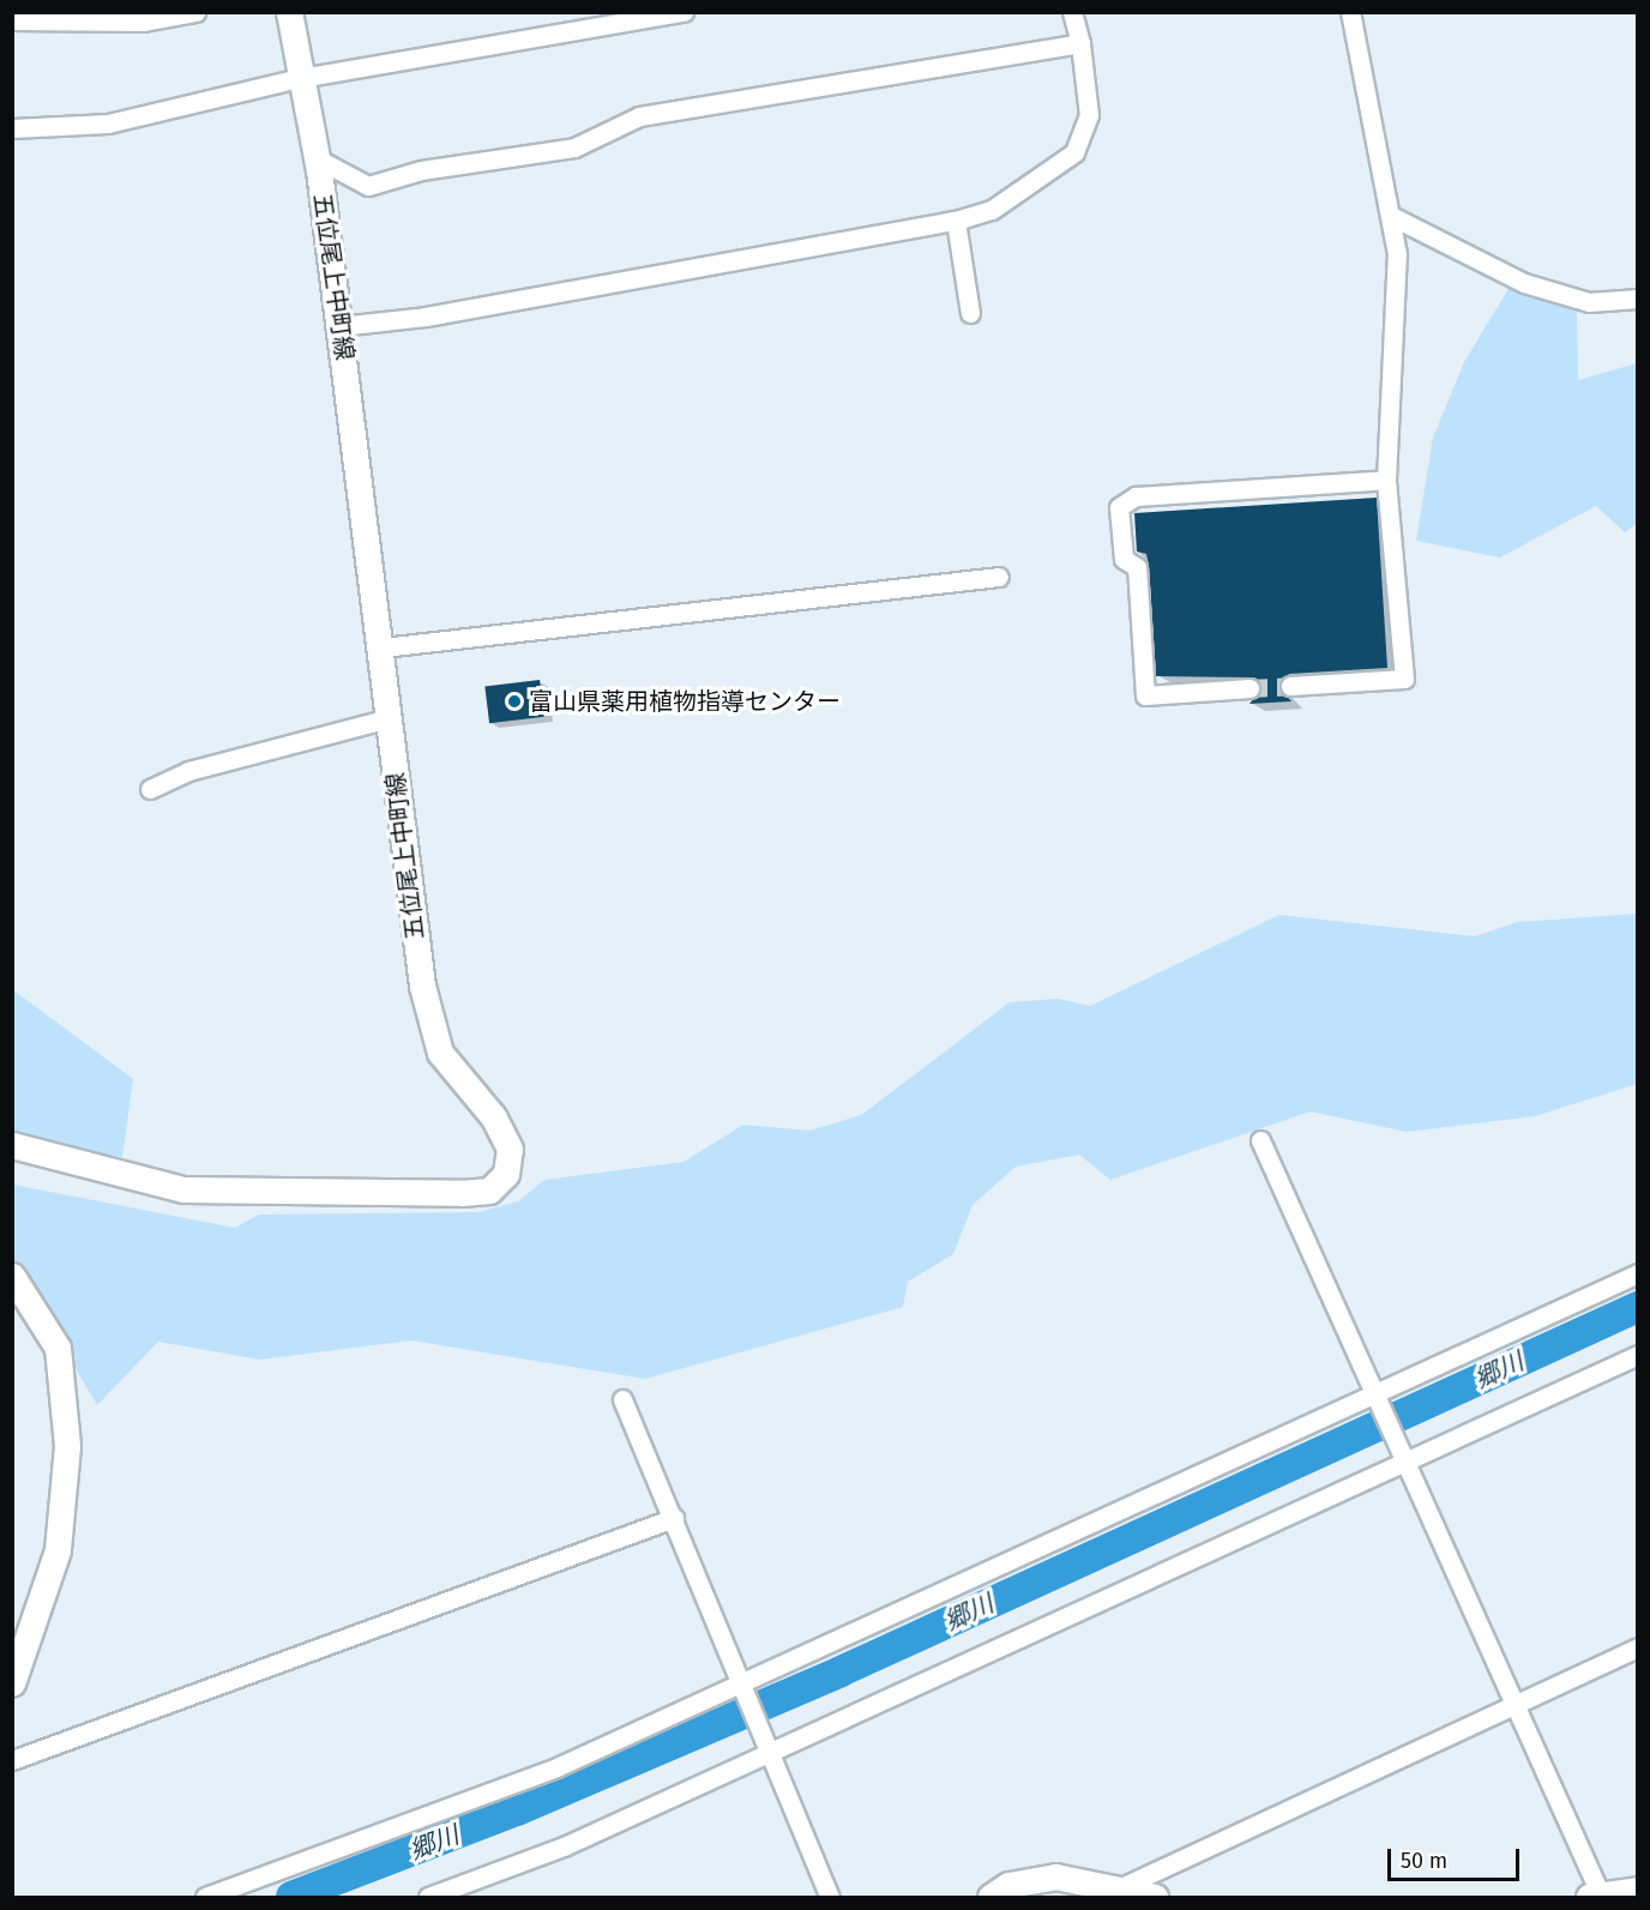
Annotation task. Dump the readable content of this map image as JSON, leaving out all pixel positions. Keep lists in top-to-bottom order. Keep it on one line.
{"streets":{"main road":["五位尾上中町線"]},"water":["郷川"],"places":["富山県薬用植物指導センター"],"scale_bar":"50 m"}
